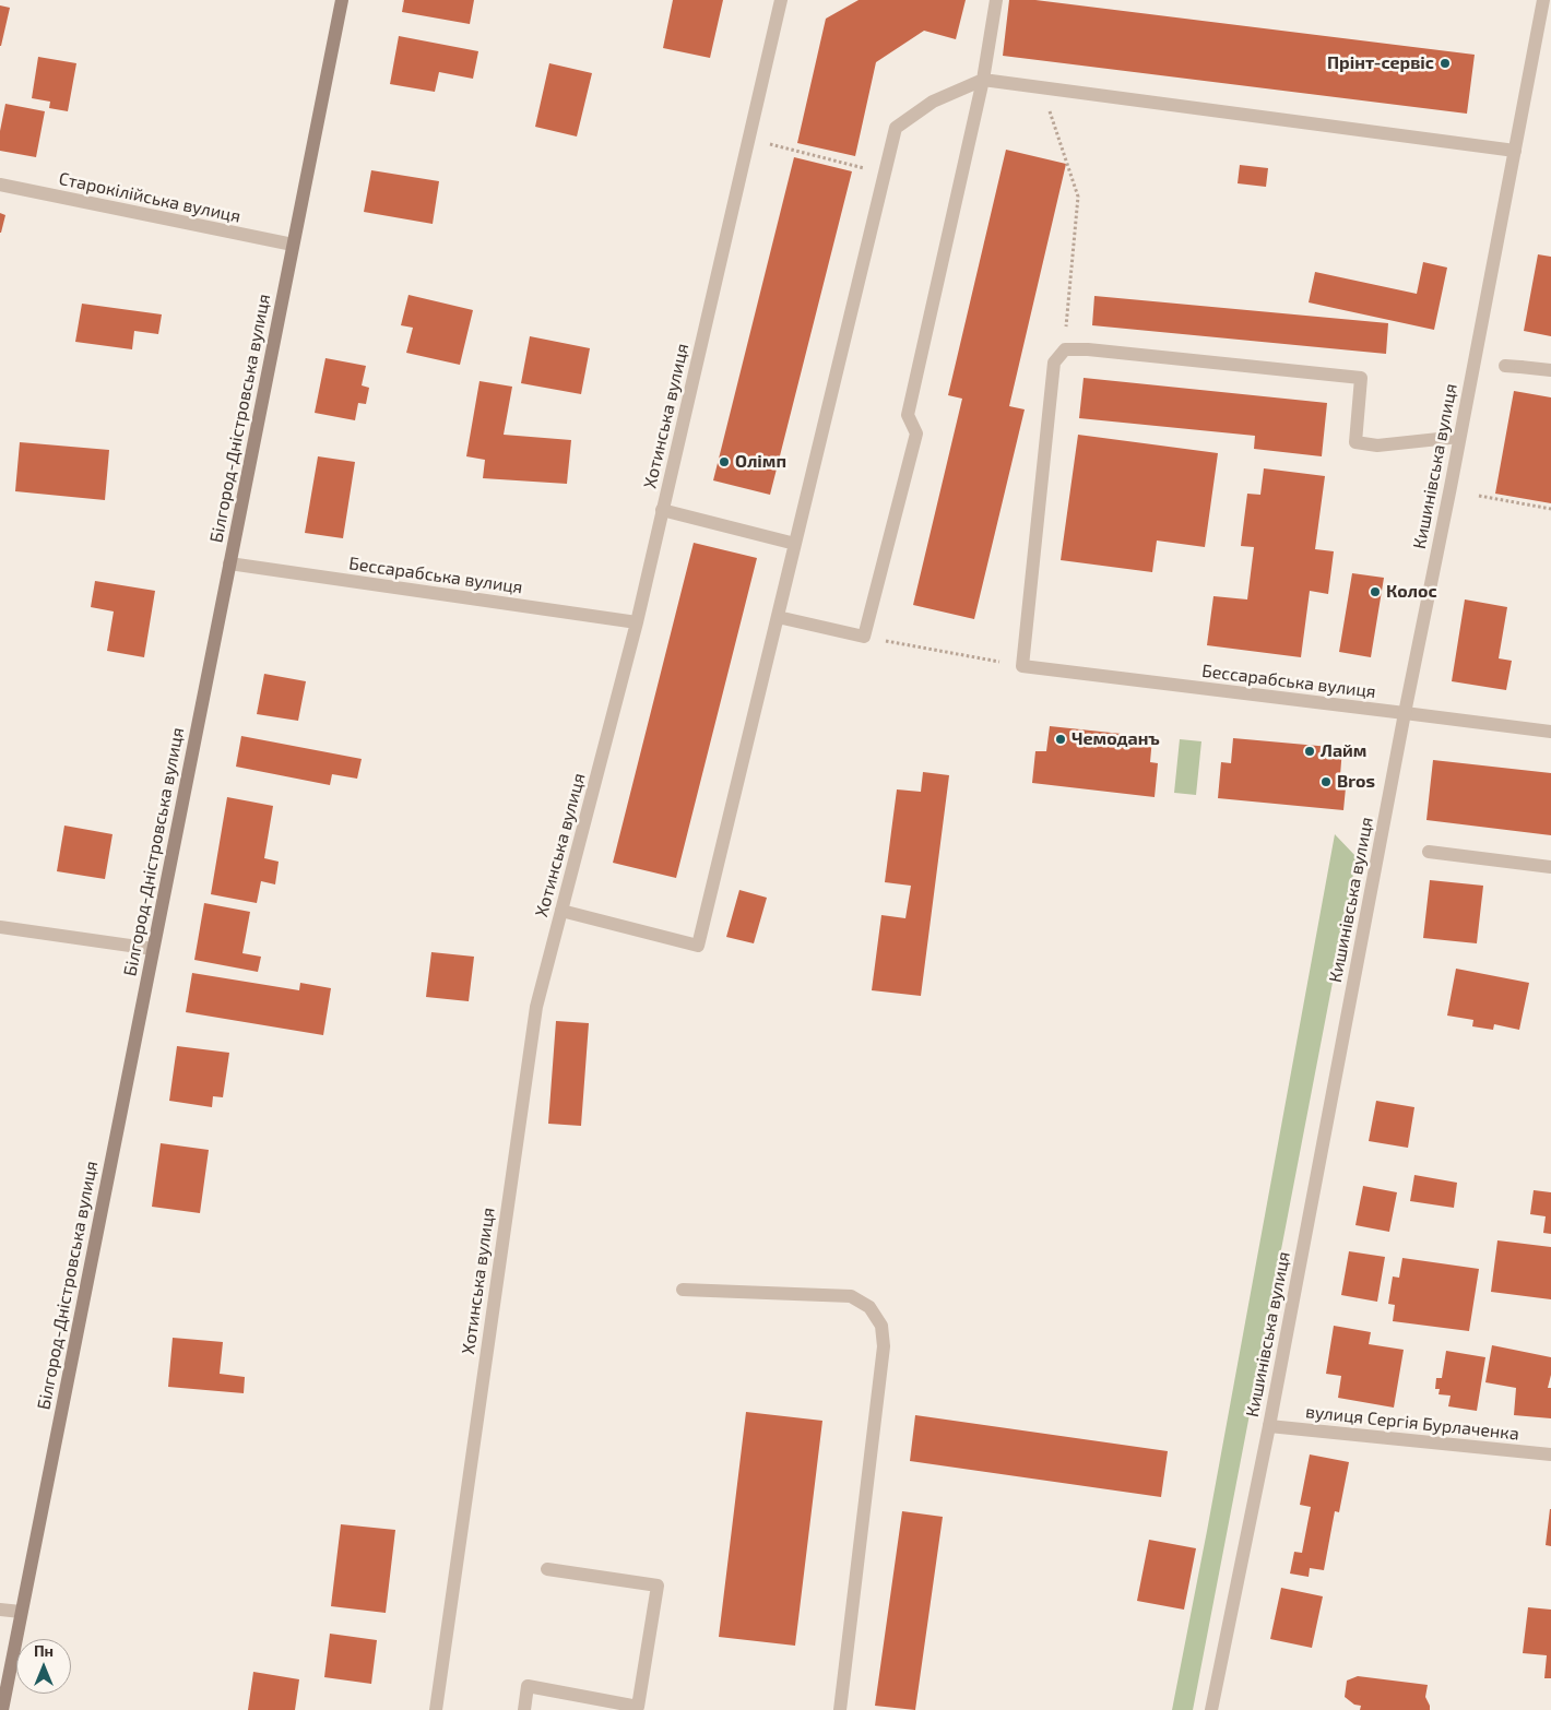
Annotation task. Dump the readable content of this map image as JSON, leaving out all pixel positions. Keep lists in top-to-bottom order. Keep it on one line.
{"streets":{"main road":["Білгород-Дністровська вулиця"],"street":["Старокілійська вулиця","Хотинська вулиця","Кишинівська вулиця","Бессарабська вулиця","вулиця Сергія Бурлаченка"]},"crossings":[["Старокілійська вулиця","Білгород-Дністровська вулиця"],["Хотинська вулиця","Бессарабська вулиця"],["Білгород-Дністровська вулиця","Бессарабська вулиця"],["Кишинівська вулиця","Бессарабська вулиця"],["Кишинівська вулиця","вулиця Сергія Бурлаченка"]],"places":["Прінт-сервіс","Олімп","Колос","Чемоданъ","Лайм","Bros"],"north":"top"}
